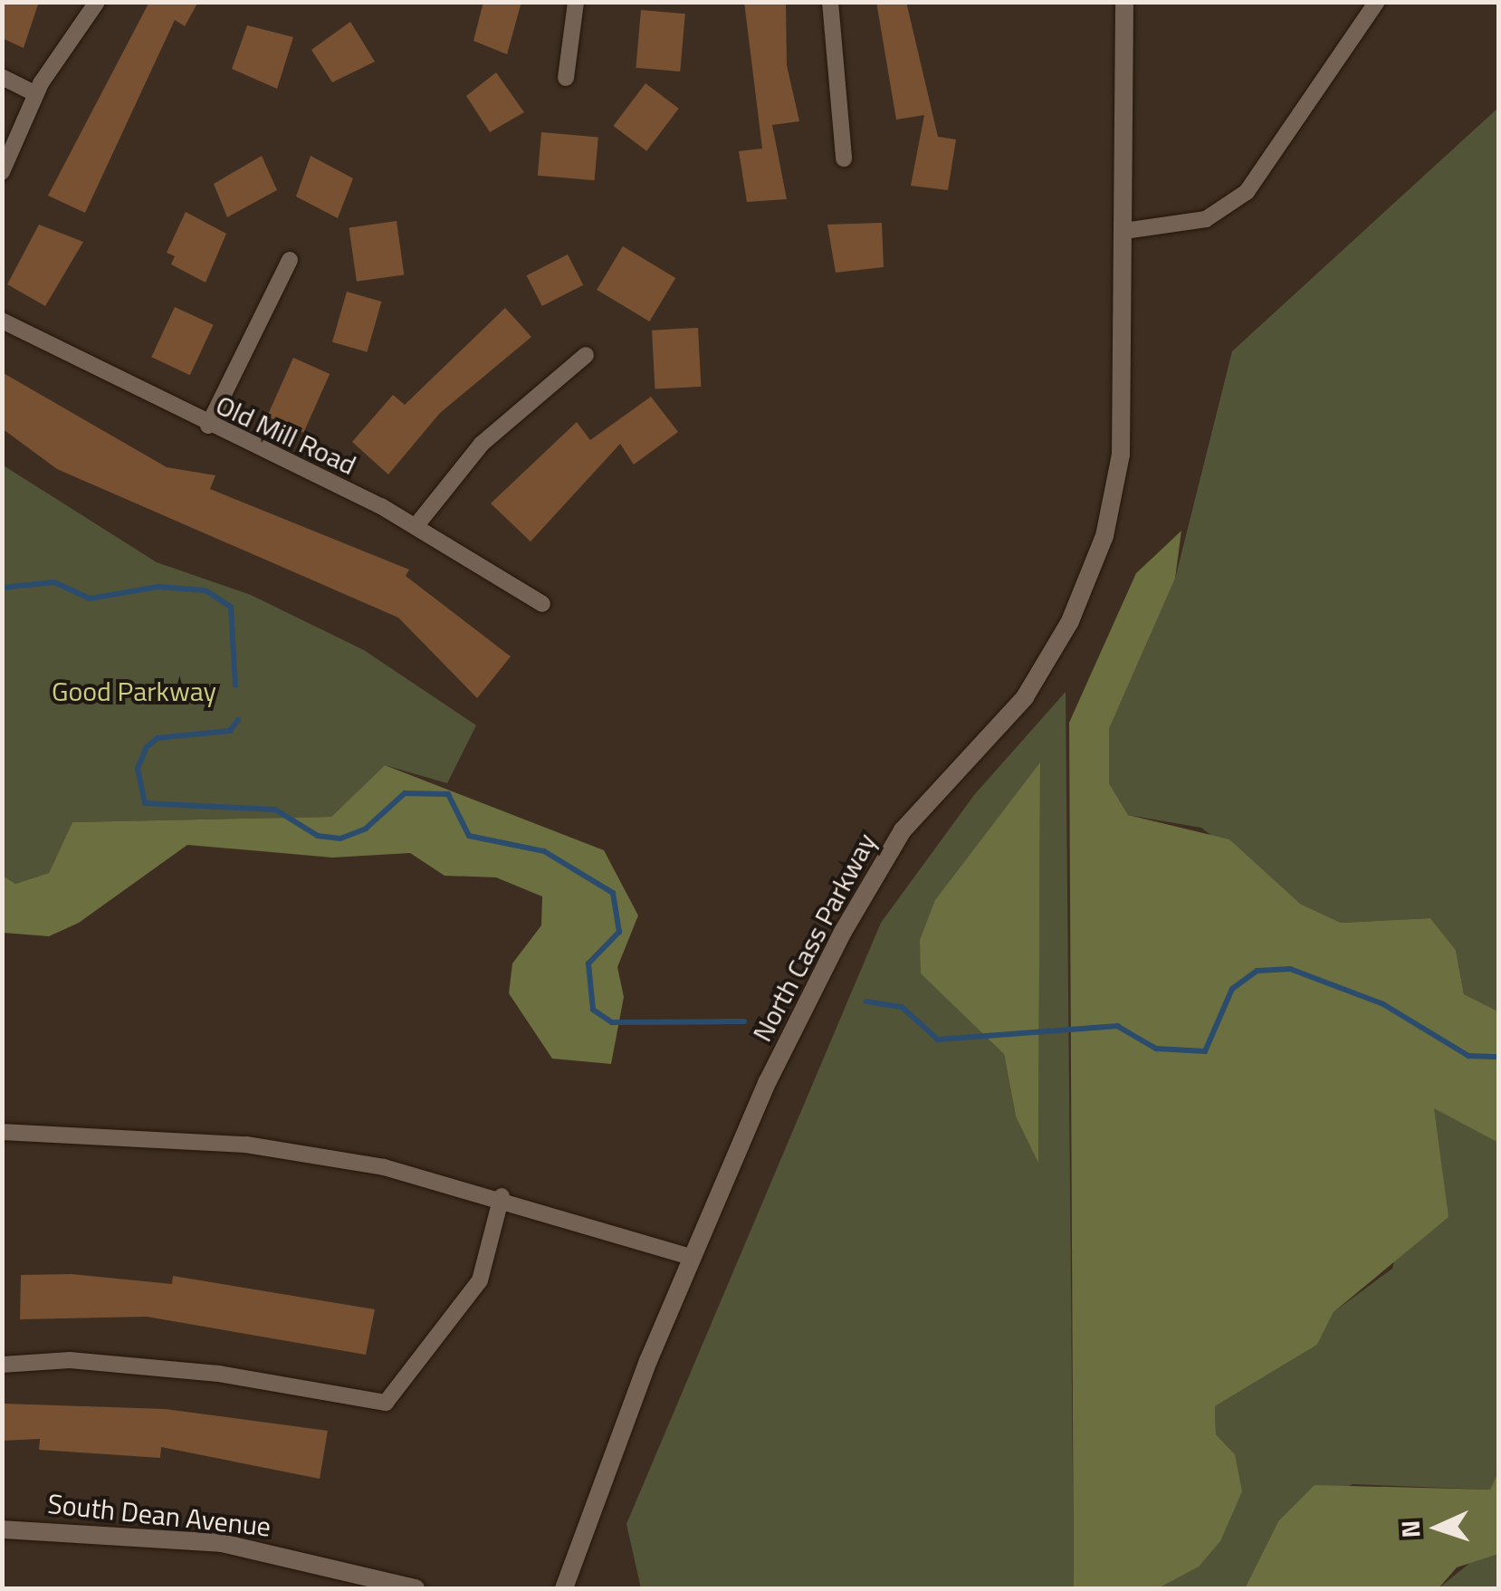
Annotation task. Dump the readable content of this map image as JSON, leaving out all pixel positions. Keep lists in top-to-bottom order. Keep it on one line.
{"streets":{"street":["Old Mill Road","North Cass Parkway","South Dean Avenue"]},"parks":["Good Parkway"],"north":"left"}
